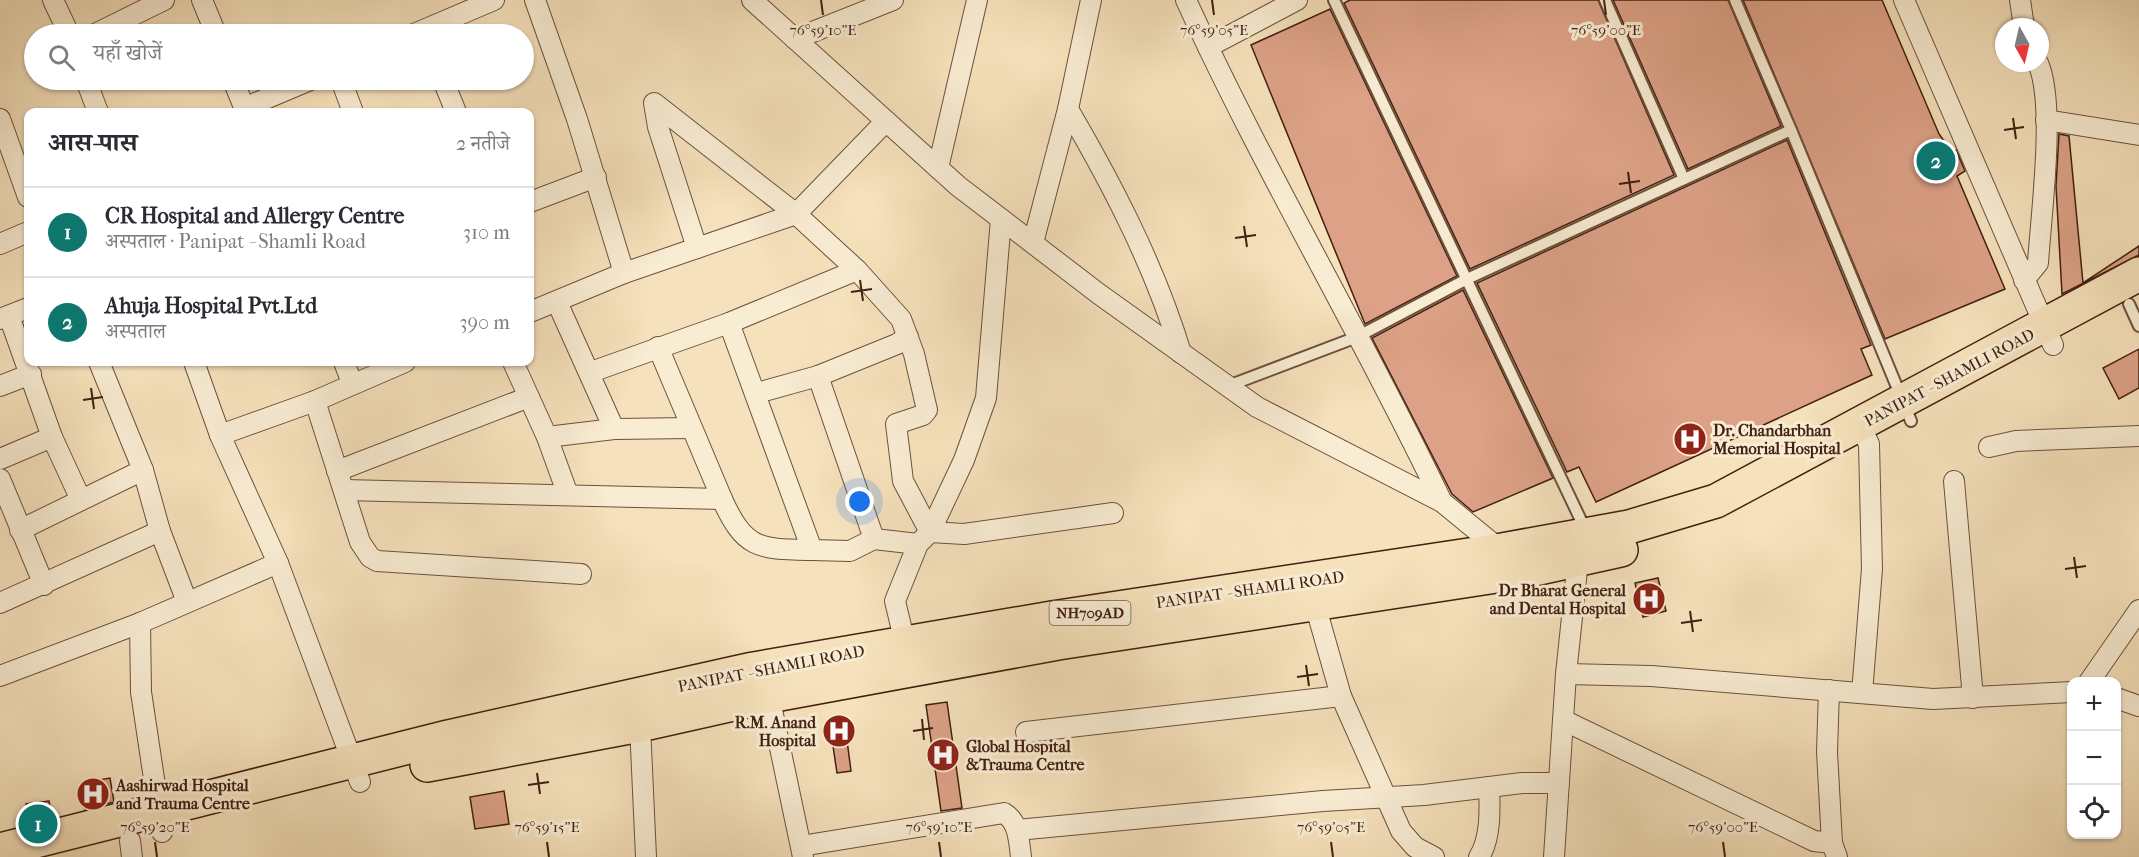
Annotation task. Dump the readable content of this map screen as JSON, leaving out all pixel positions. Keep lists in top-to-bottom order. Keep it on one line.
{"streets":{"highway":["PANIPAT - SHAMLI ROAD","NH709AD"]},"places":{"hospital":["Dr. Chandarbhan Memorial Hospital","Dr Bharat General and Dental Hospital","R.M. Anand Hospital","Global Hospital &Trauma Centre","Aashirwad Hospital and Trauma Centre"]},"north":"bottom","page":{"search":"यहाँ खोजें","heading":["आस-पास","2 नतीजे"],"pins":["2","1"],"list":[{"mark":"1","name":"CR Hospital and Allergy Centre","note":"अस्पताल · Panipat - Shamli Road","value":"310 m"},{"mark":"2","name":"Ahuja Hospital Pvt.Ltd","note":"अस्पताल","value":"390 m"}],"map_buttons":["+","−"]},"coordinates":["76°59'10\"E","76°59'05\"E","76°59'00\"E","76°59'20\"E","76°59'15\"E"]}
